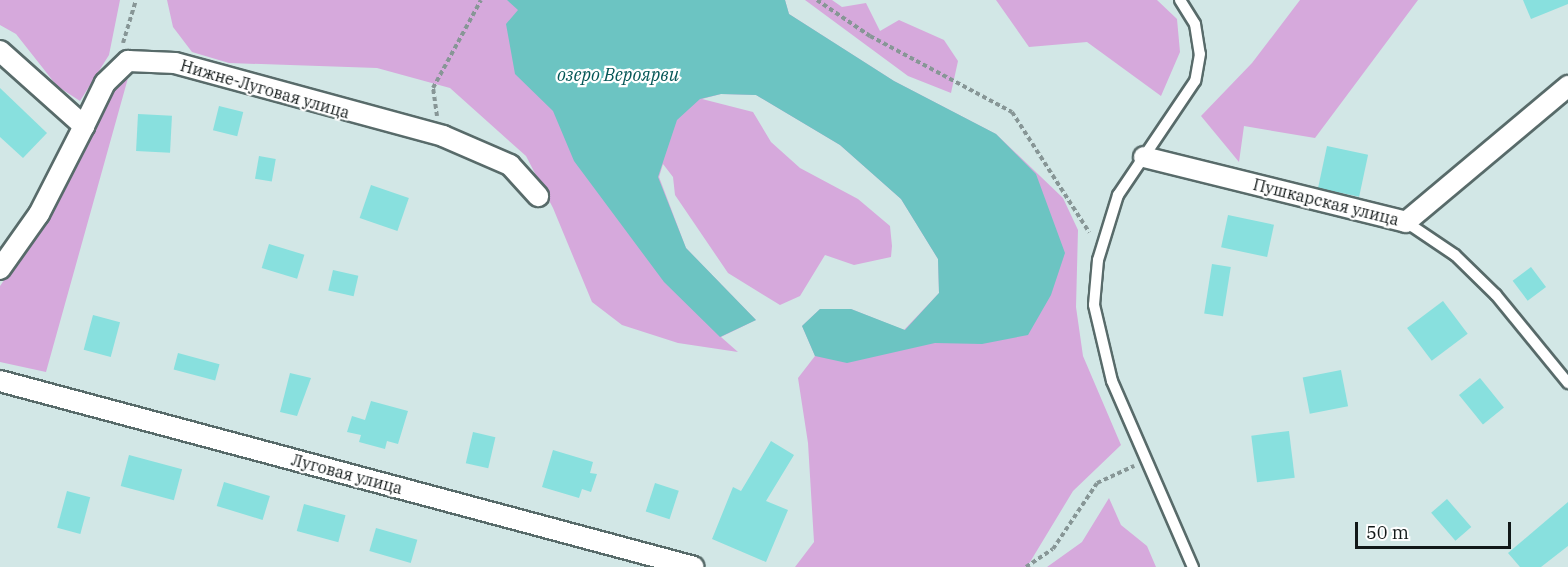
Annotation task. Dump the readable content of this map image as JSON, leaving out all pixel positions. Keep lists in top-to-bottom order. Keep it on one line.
{"streets":{"street":["Нижне-Луговая улица","Пушкарская улица","Луговая улица"]},"water":["озеро Вероярви"],"scale_bar":"50 m"}
